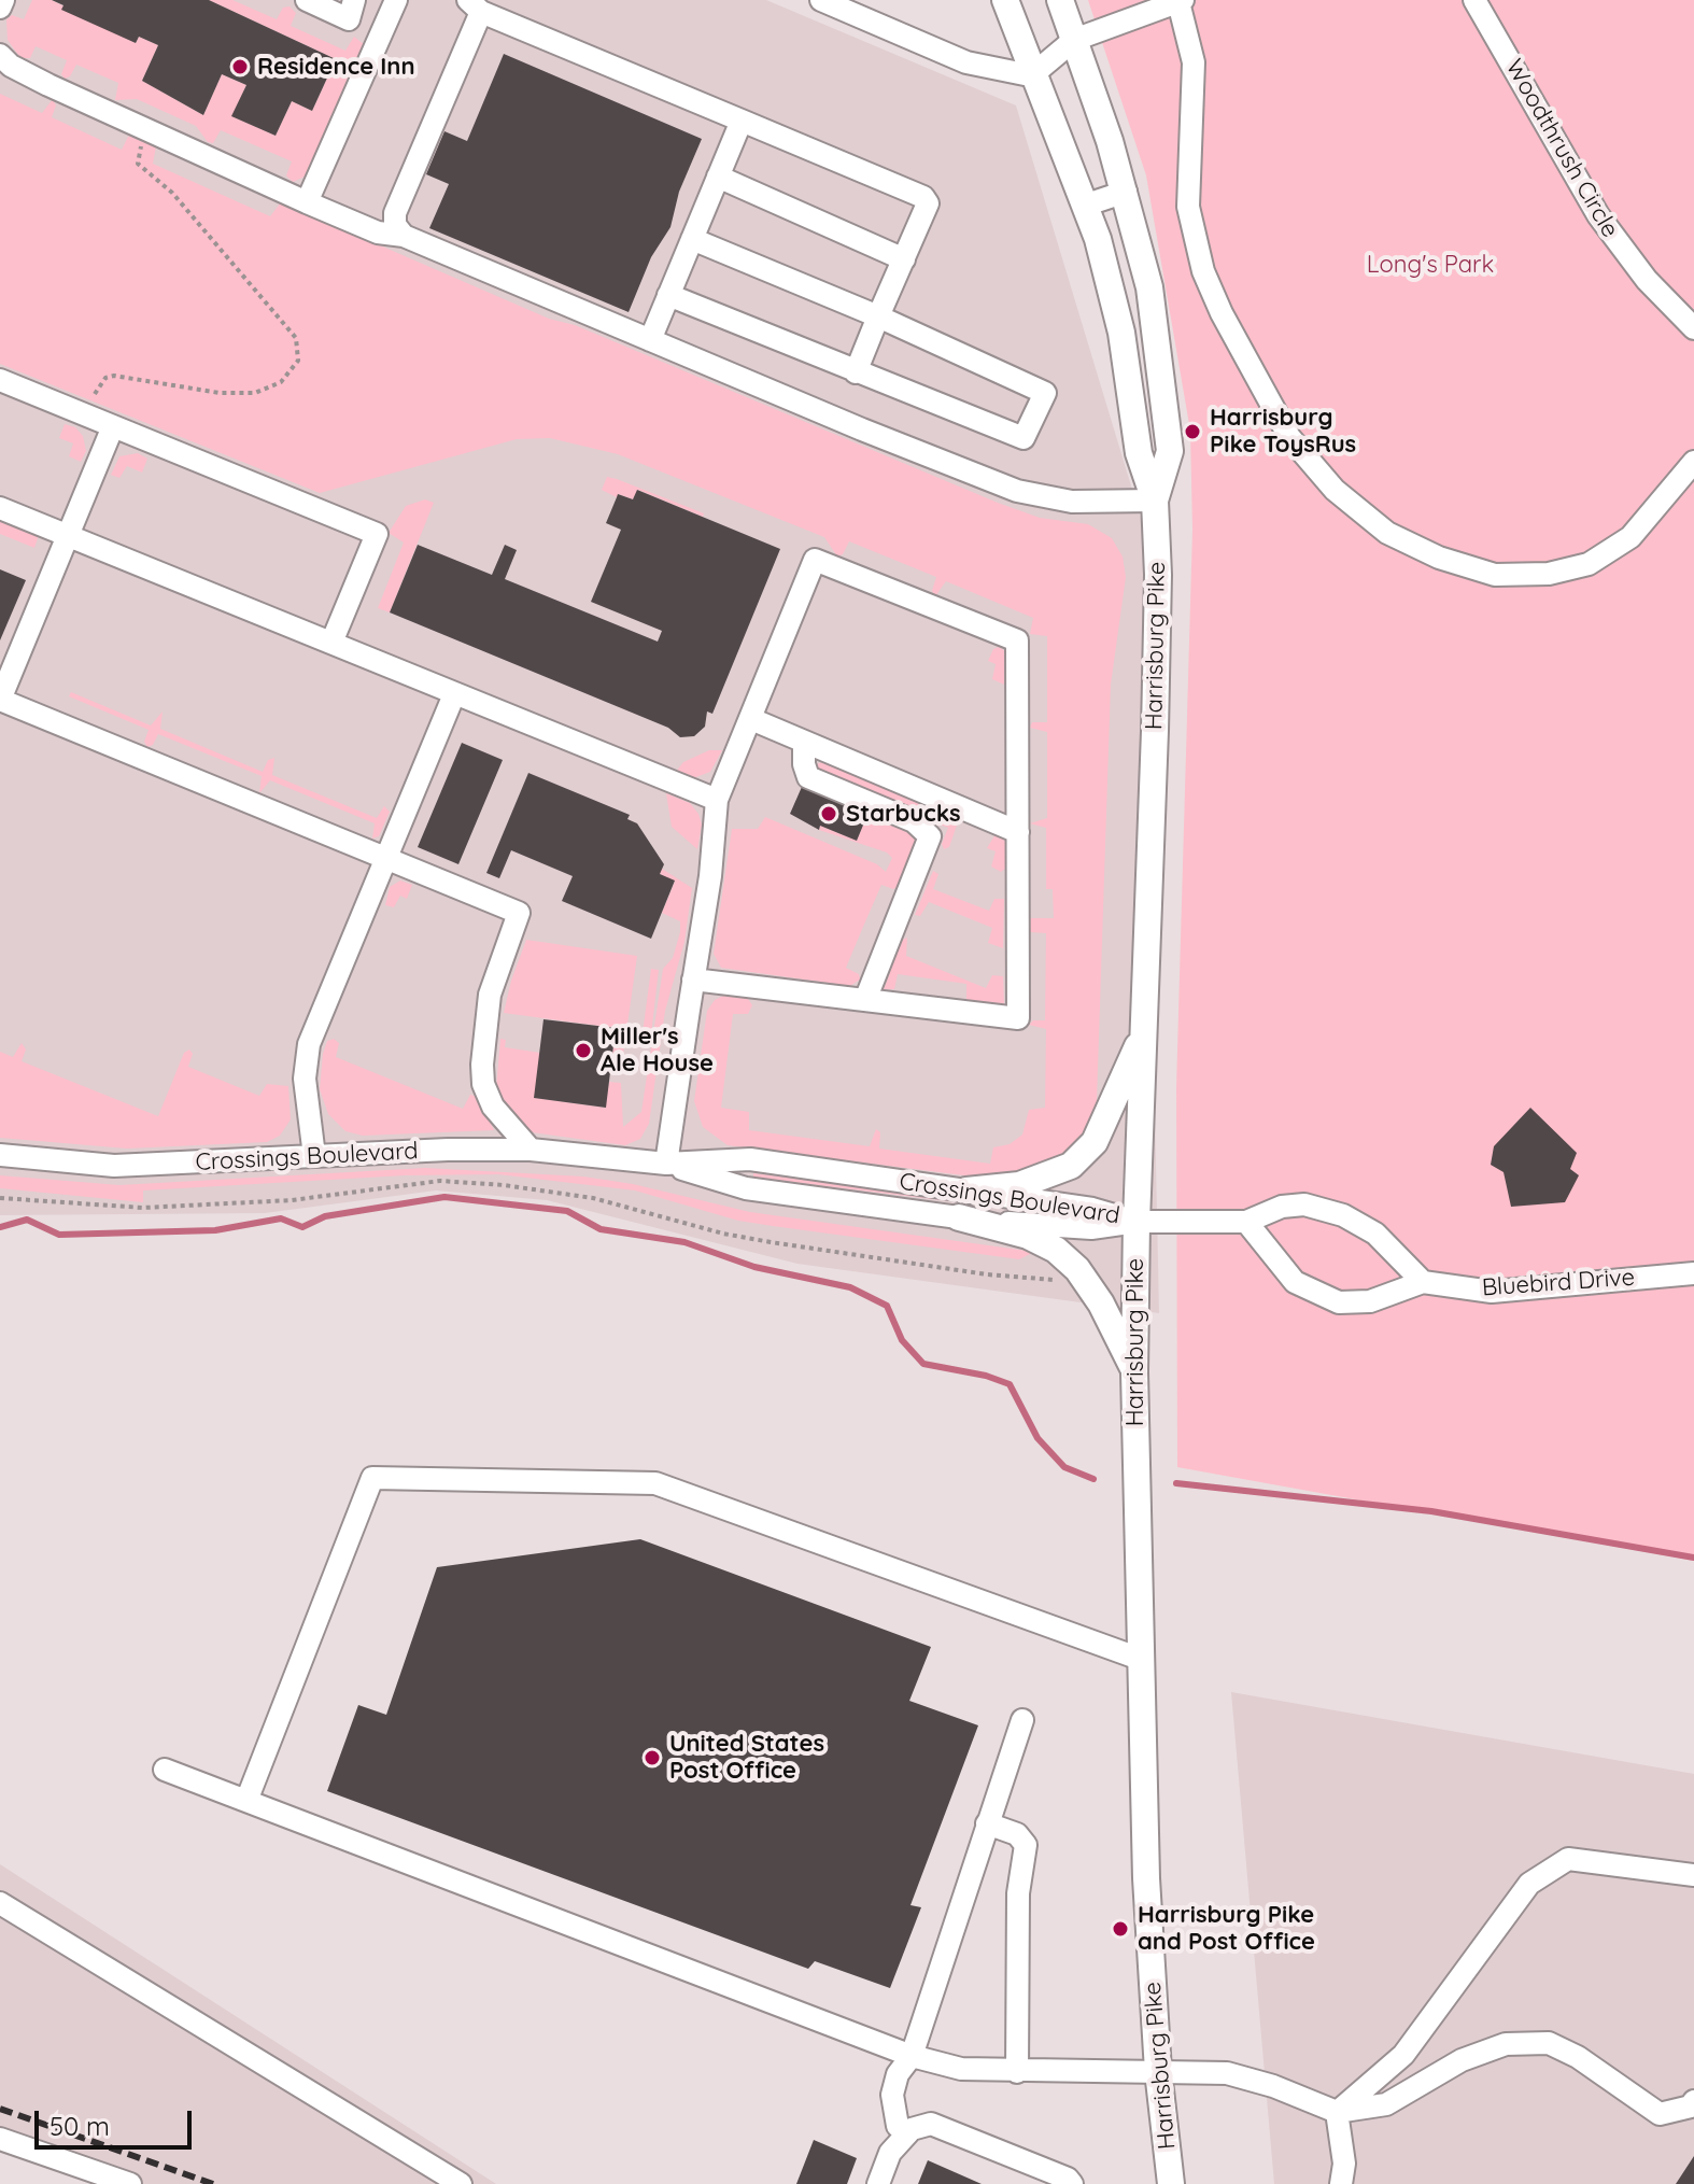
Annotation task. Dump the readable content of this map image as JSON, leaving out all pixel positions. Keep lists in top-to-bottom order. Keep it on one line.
{"streets":{"main road":["Harrisburg Pike"],"street":["Woodthrush Circle","Crossings Boulevard","Bluebird Drive"]},"crossings":[["Harrisburg Pike","Crossings Boulevard"]],"parks":["Long's Park"],"places":["Residence Inn","Harrisburg Pike ToysRus","Starbucks","Miller's Ale House","United States Post Office","Harrisburg Pike and Post Office"],"scale_bar":"50 m"}
